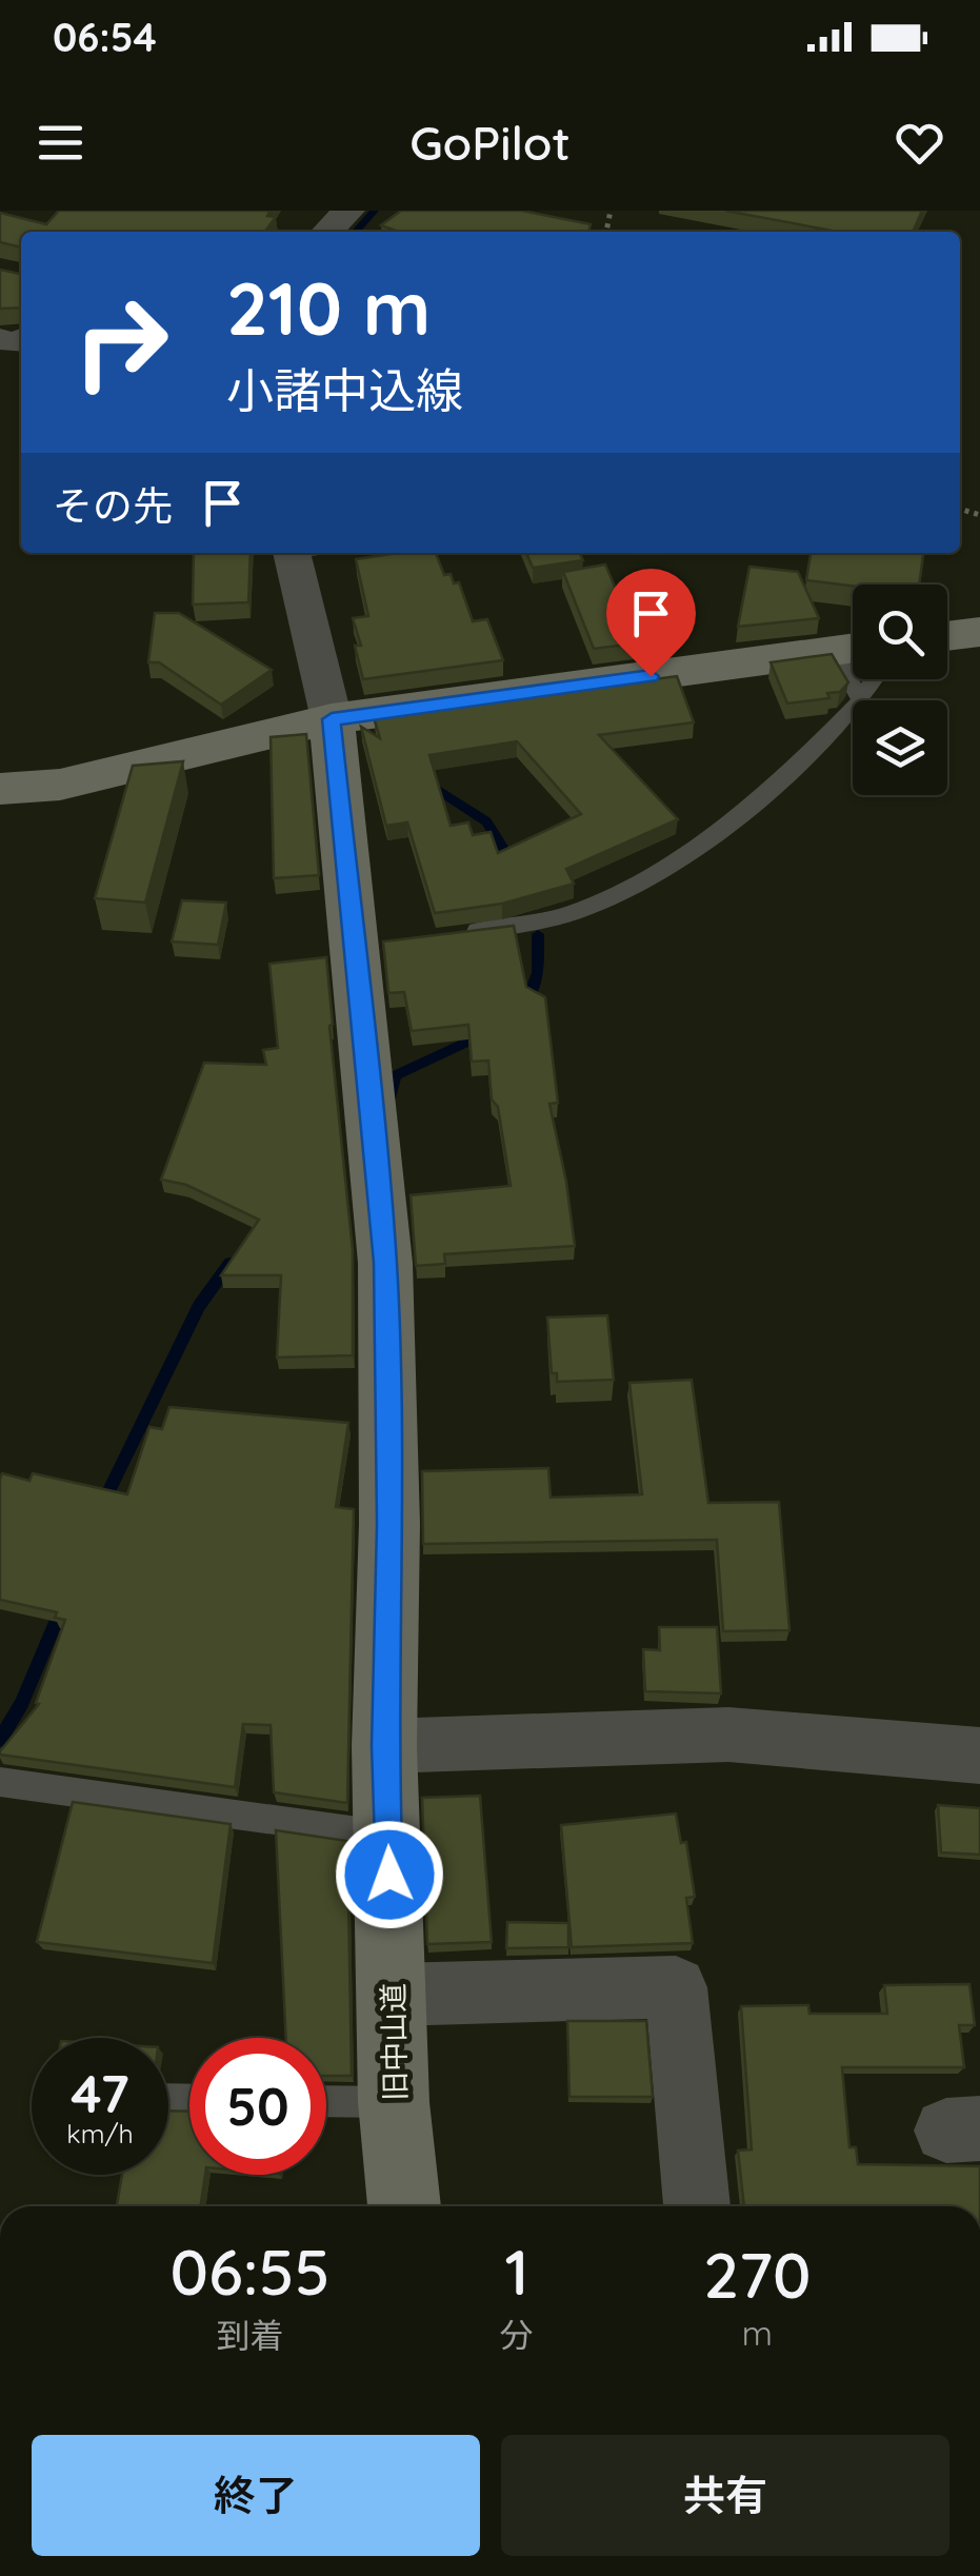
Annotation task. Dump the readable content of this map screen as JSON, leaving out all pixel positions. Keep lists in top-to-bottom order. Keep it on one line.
{"streets":{"main road":["旧中山道"]},"page":{"status":"06:54","header":"GoPilot","turn":["210 m","小諸中込線"],"then":"その先","speed":"47 km/h","limit":"50","eta":["06:55","到着","1","分","270","m"],"buttons":["終了","共有"]}}
